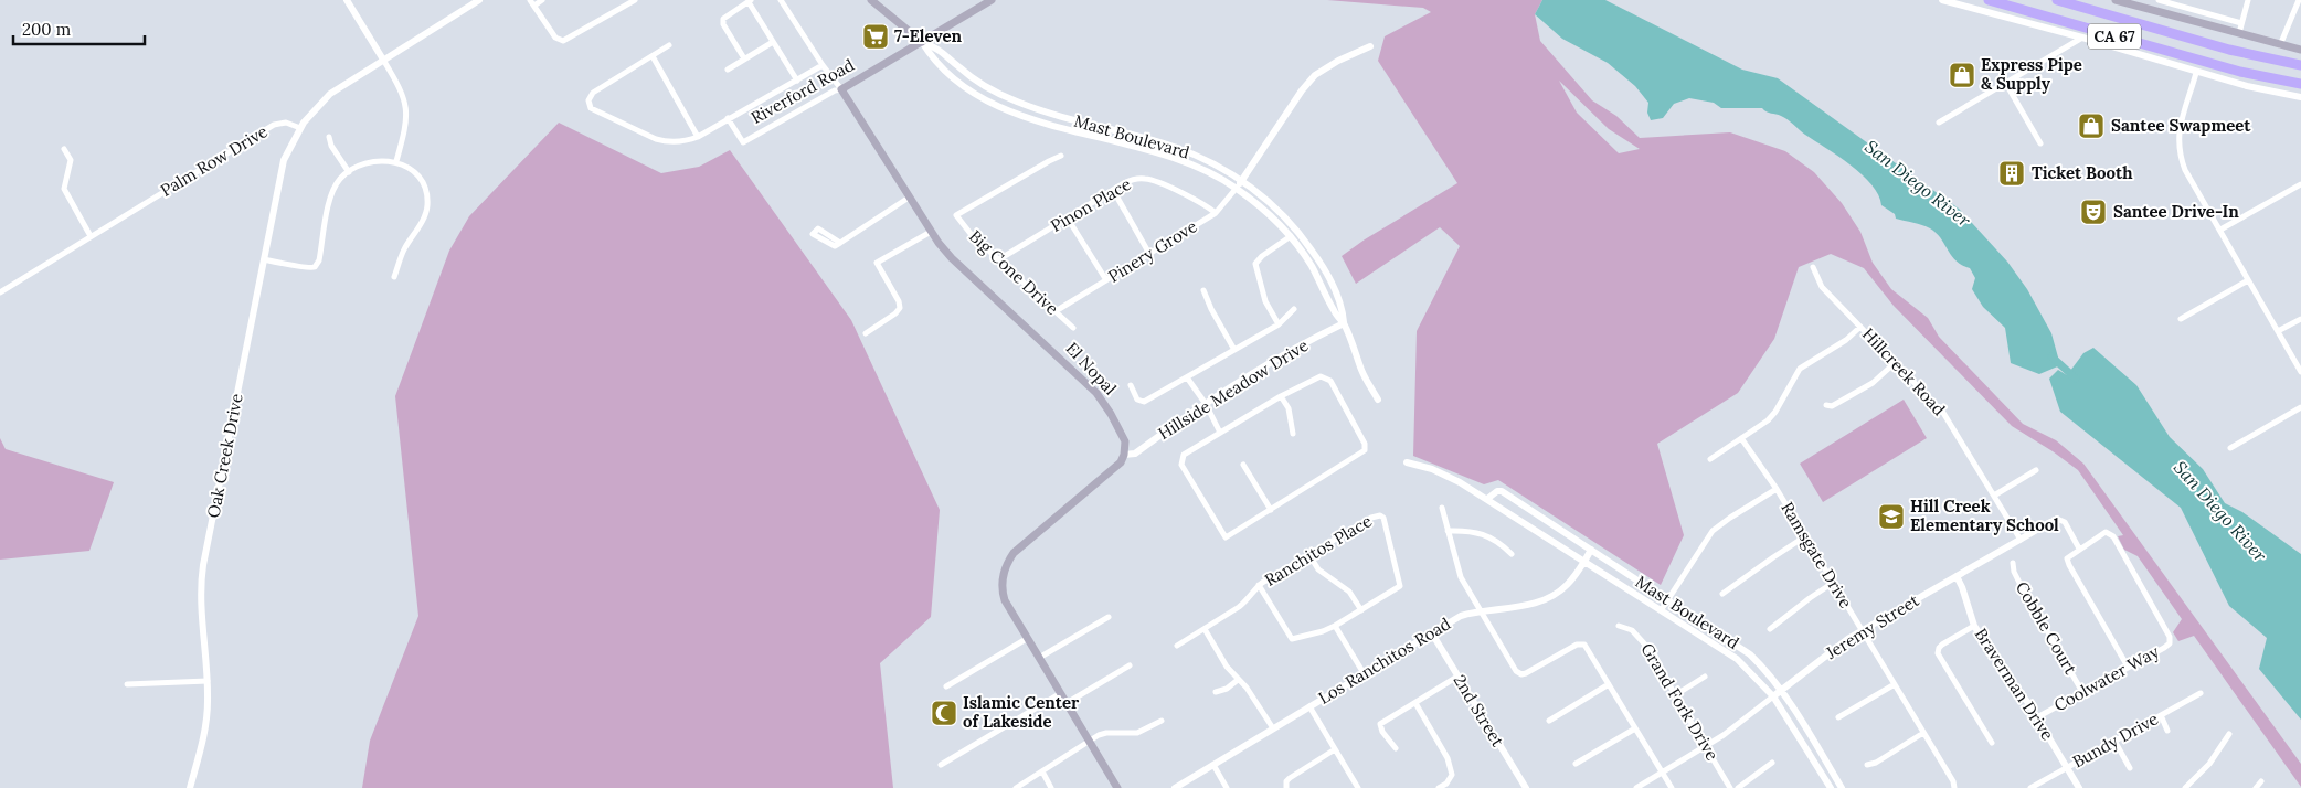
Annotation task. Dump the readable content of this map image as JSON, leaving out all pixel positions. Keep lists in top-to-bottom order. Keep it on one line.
{"streets":{"highway":["CA 67"],"main road":["Riverford Road","El Nopal"],"street":["Mast Boulevard","Palm Row Drive","Pinon Place","Pinery Grove","Big Cone Drive","Hillcreek Road","Hillside Meadow Drive","Oak Creek Drive","Ranchitos Place","Ramsgate Drive","Jeremy Street","Cobble Court","Los Ranchitos Road","Coolwater Way","Braverman Drive","Grand Fork Drive","2nd Street","Bundy Drive"]},"crossings":[["Riverford Road","Mast Boulevard"],["Riverford Road","El Nopal"],["Mast Boulevard","Pinery Grove"],["Mast Boulevard","Hillside Meadow Drive"],["Mast Boulevard","Jeremy Street"],["Mast Boulevard","Los Ranchitos Road"],["Palm Row Drive","Oak Creek Drive"],["Pinon Place","Pinery Grove"],["Pinon Place","Big Cone Drive"],["Pinery Grove","Big Cone Drive"],["El Nopal","Hillside Meadow Drive"],["Hillcreek Road","Jeremy Street"],["Ramsgate Drive","Jeremy Street"],["Jeremy Street","Coolwater Way"],["Jeremy Street","Braverman Drive"],["Jeremy Street","Grand Fork Drive"],["Cobble Court","Coolwater Way"],["Los Ranchitos Road","2nd Street"],["Coolwater Way","Braverman Drive"],["Braverman Drive","Bundy Drive"]],"water":["San Diego River"],"places":{"supermarket":["7-Eleven"],"shop":["Express Pipe & Supply","Santee Swapmeet"],"building":["Ticket Booth"],"theatre":["Santee Drive-In"],"school or university":["Hill Creek Elementary School"],"mosque":["Islamic Center of Lakeside"]},"scale_bar":"200 m"}
